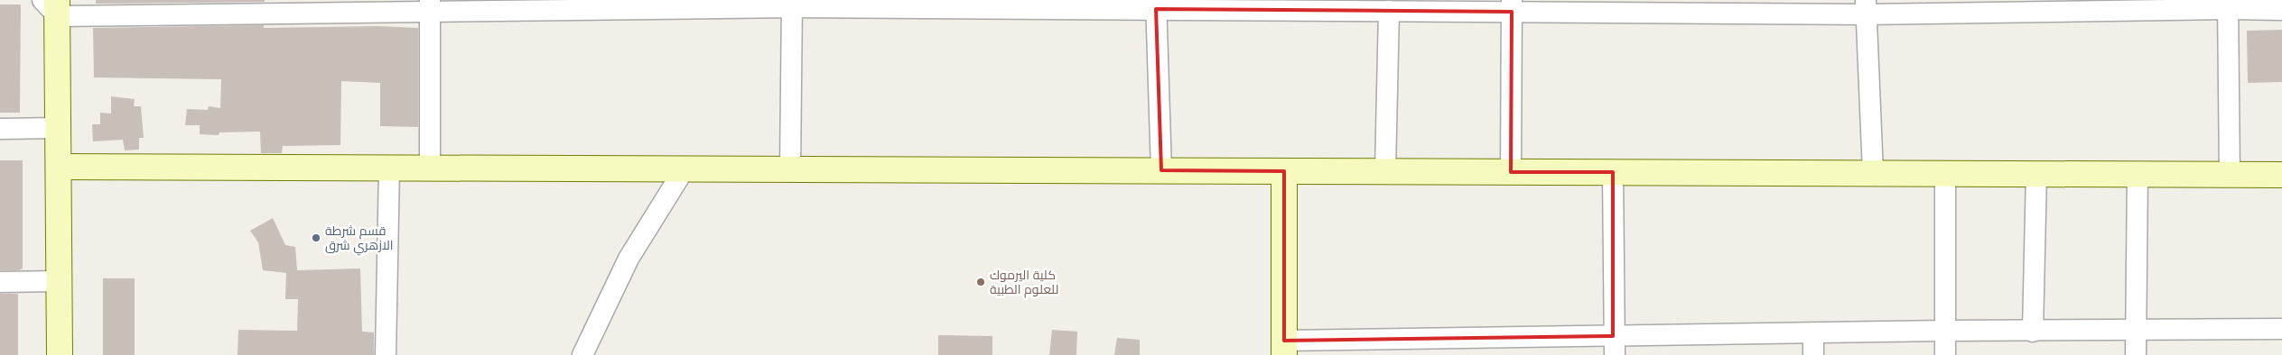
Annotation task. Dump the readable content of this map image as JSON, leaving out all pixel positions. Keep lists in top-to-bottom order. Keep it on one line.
{"places":["قسم شرطة الازهري شرق","كلية اليرموك للعلوم الطبية"]}
